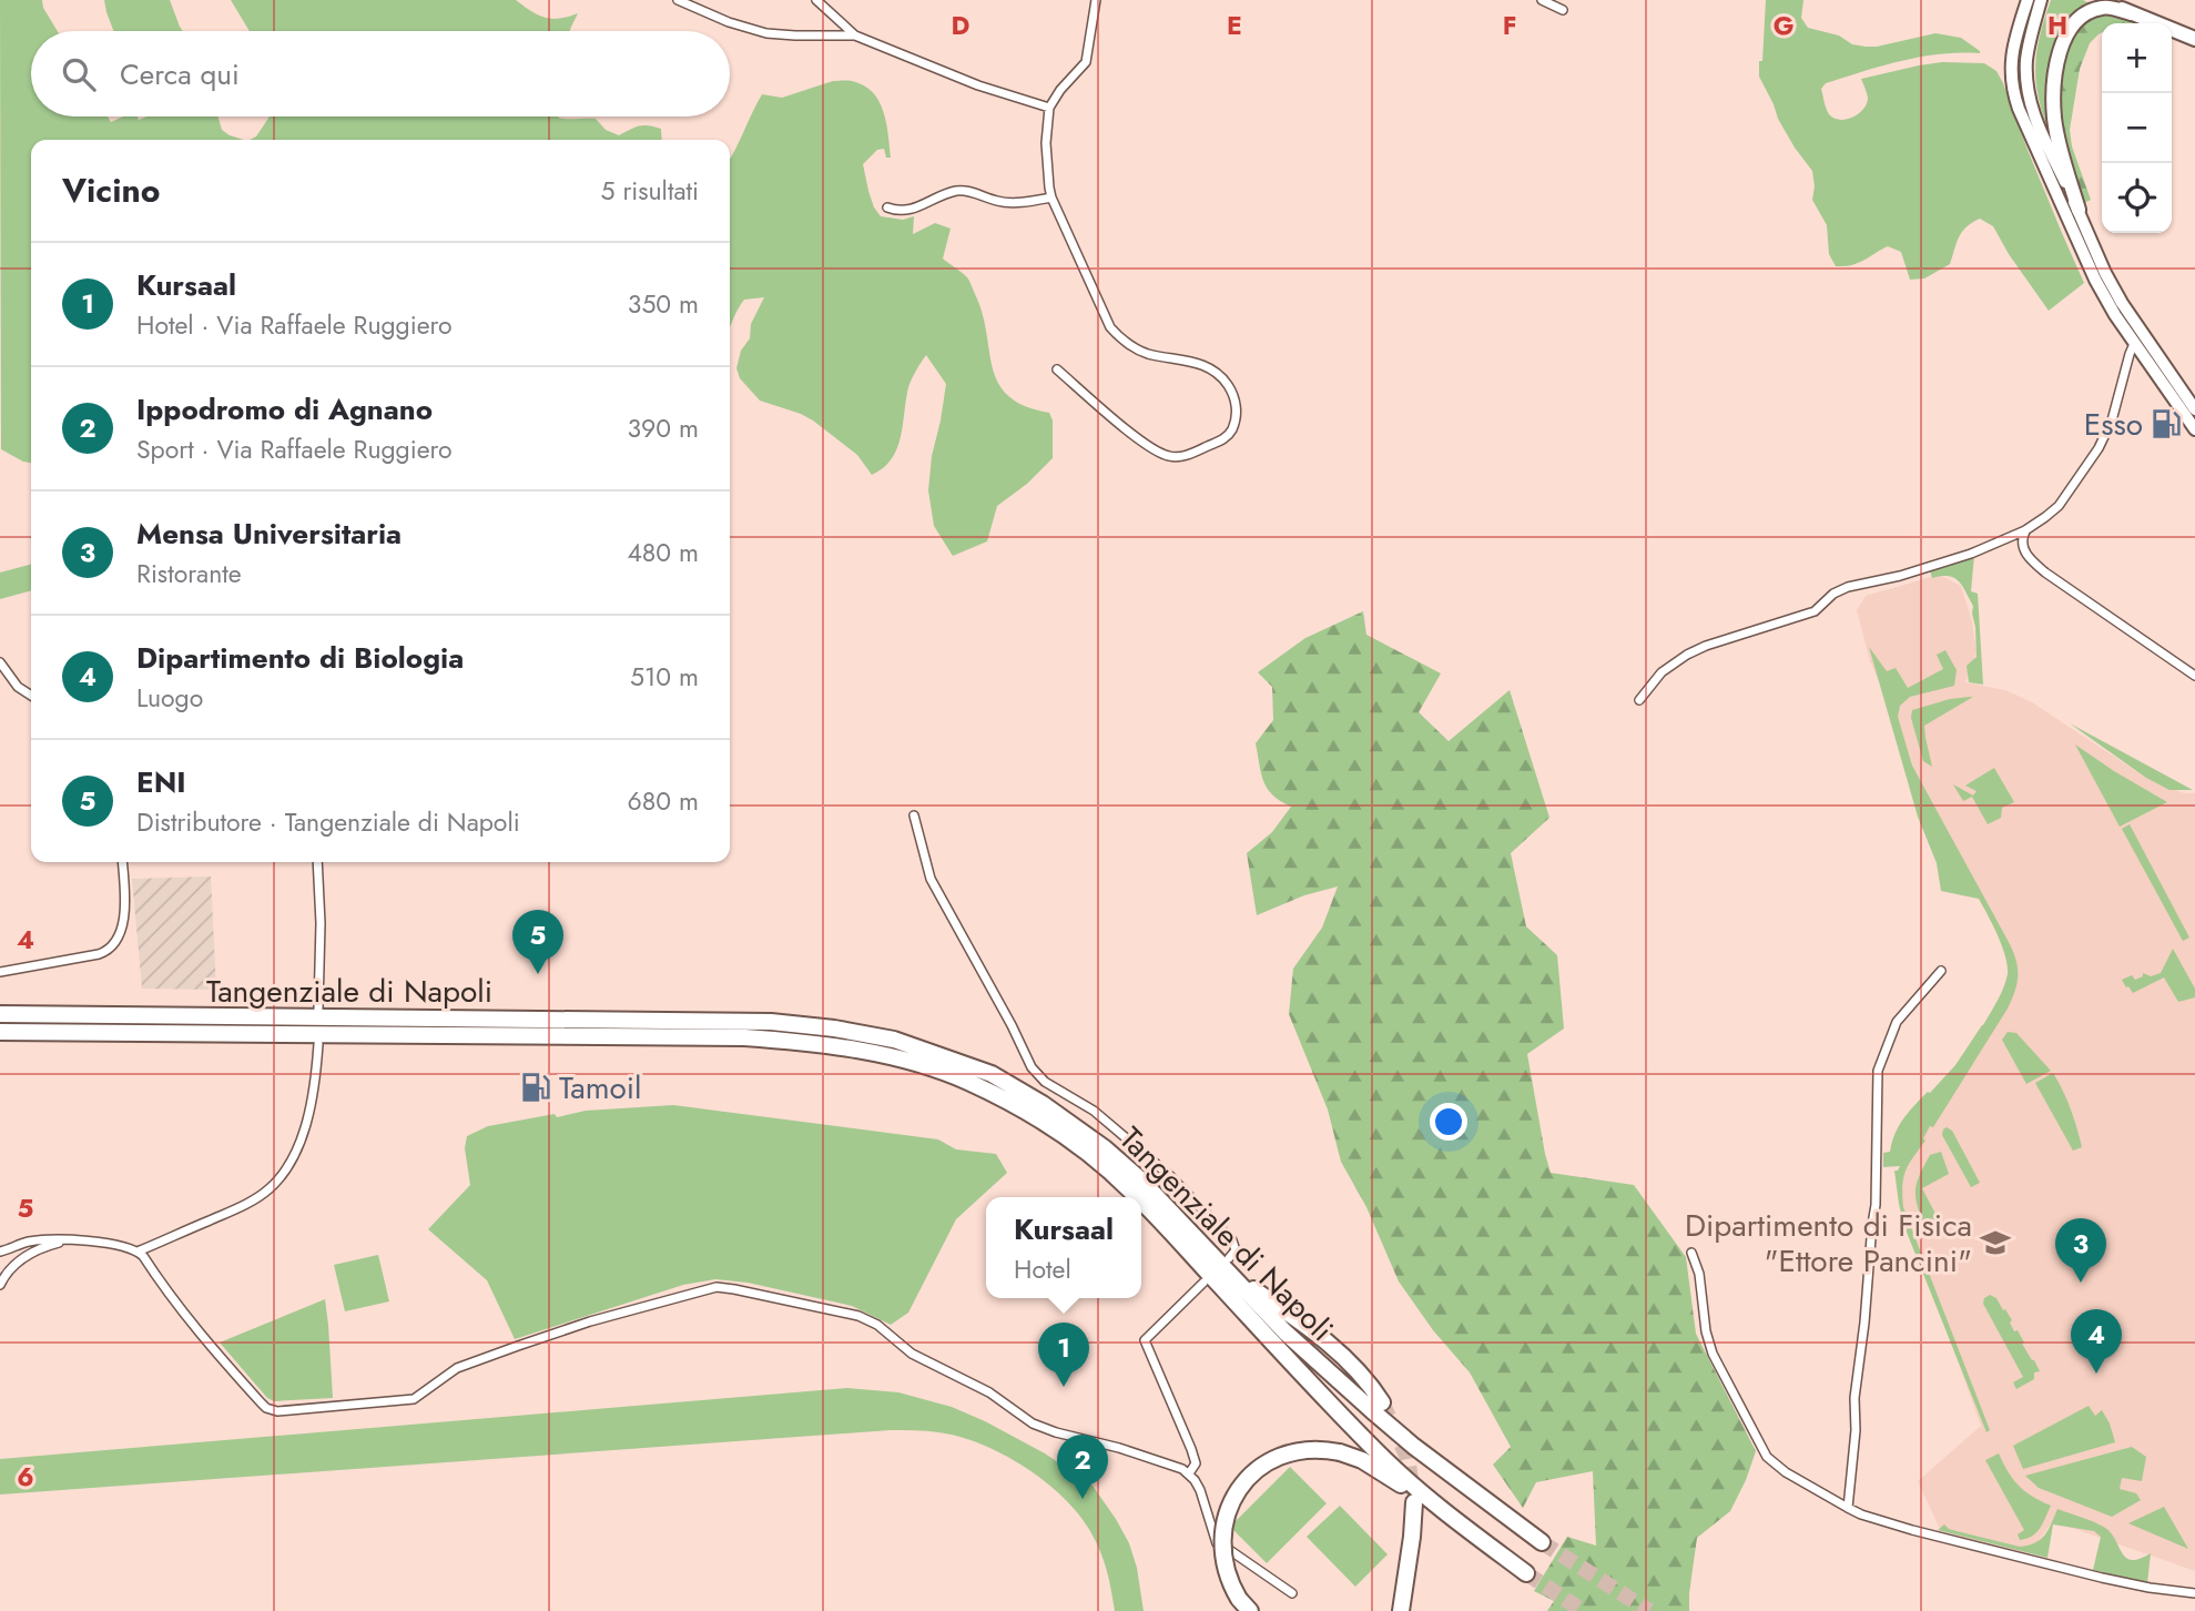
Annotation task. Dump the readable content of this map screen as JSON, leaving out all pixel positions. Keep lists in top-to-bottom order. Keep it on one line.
{"streets":{"highway":["Tangenziale di Napoli"]},"places":{"fuel station":["Esso","Tamoil"],"school or university":["Dipartimento di Fisica \"Ettore Pancini\""]},"page":{"map_buttons":["+","−"],"search":"Cerca qui","heading":["Vicino","5 risultati"],"list":[{"mark":"1","name":"Kursaal","note":"Hotel · Via Raffaele Ruggiero","value":"350 m"},{"mark":"2","name":"Ippodromo di Agnano","note":"Sport · Via Raffaele Ruggiero","value":"390 m"},{"mark":"3","name":"Mensa Universitaria","note":"Ristorante","value":"480 m"},{"mark":"4","name":"Dipartimento di Biologia","note":"Luogo","value":"510 m"},{"mark":"5","name":"ENI","note":"Distributore · Tangenziale di Napoli","value":"680 m"}],"pins":["5","3","4","1","2"],"popup":["Kursaal","Hotel"]},"grid":{"columns":["D","E","F","G","H"],"rows":["4","5","6"]}}
